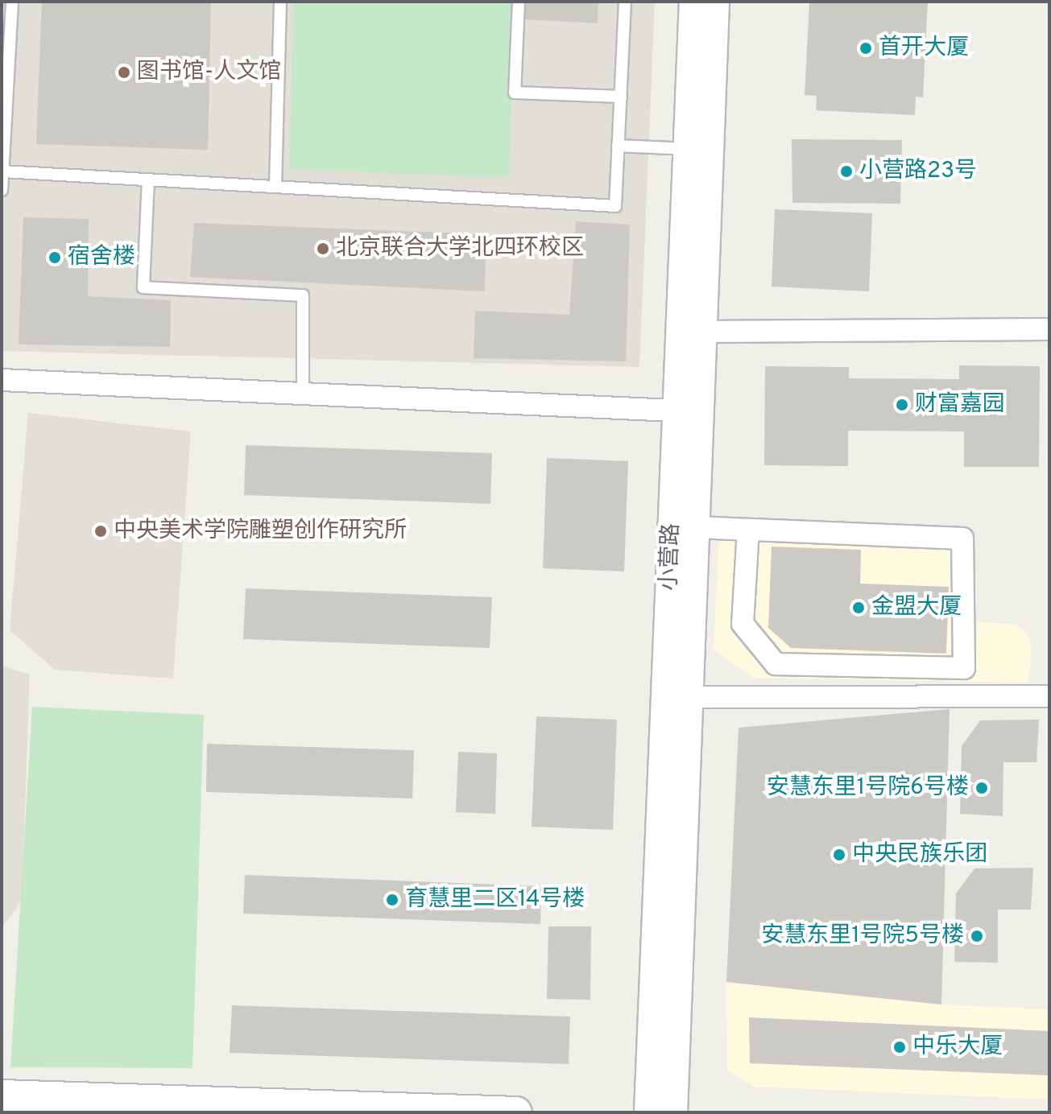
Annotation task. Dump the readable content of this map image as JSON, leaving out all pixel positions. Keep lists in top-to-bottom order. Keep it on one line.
{"streets":{"street":["小营路"]},"places":["首开大厦","图书馆-人文馆","小营路23号","北京联合大学北四环校区","宿舍楼","财富嘉园","中央美术学院雕塑创作研究所","金盟大厦","安慧东里1号院6号楼","中央民族乐团","育慧里二区14号楼","安慧东里1号院5号楼","中乐大厦"]}
